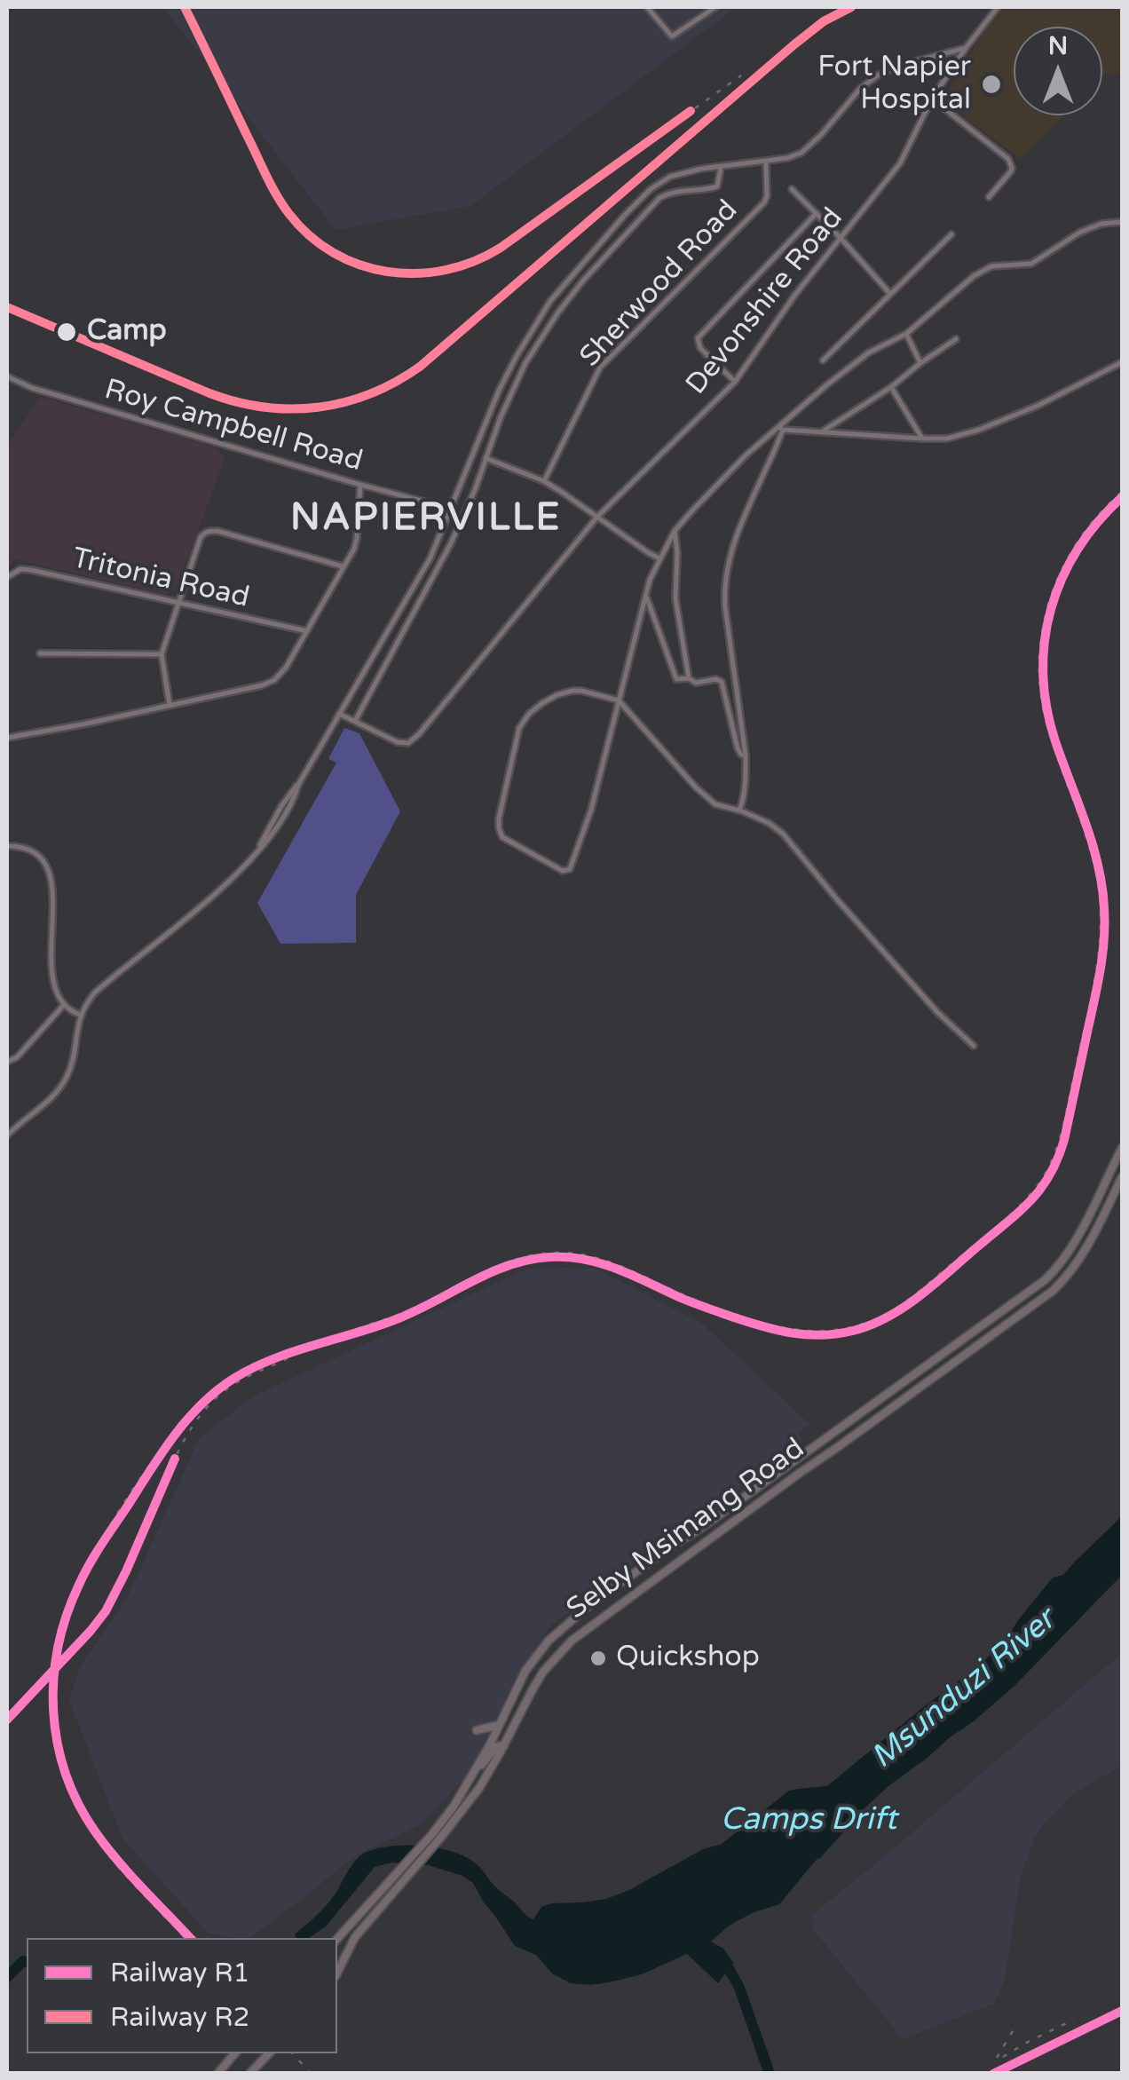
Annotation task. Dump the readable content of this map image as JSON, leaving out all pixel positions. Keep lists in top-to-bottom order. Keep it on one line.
{"streets":{"main road":["Selby Msimang Road"],"street":["Sherwood Road","Devonshire Road","Roy Campbell Road","Tritonia Road"]},"districts":["NAPIERVILLE"],"water":["Msunduzi River","Camps Drift"],"places":["Fort Napier Hospital","Camp","Quickshop"],"lines":["rail line R2","rail line R1"],"legend":["Railway R1","Railway R2"],"north":"top"}
